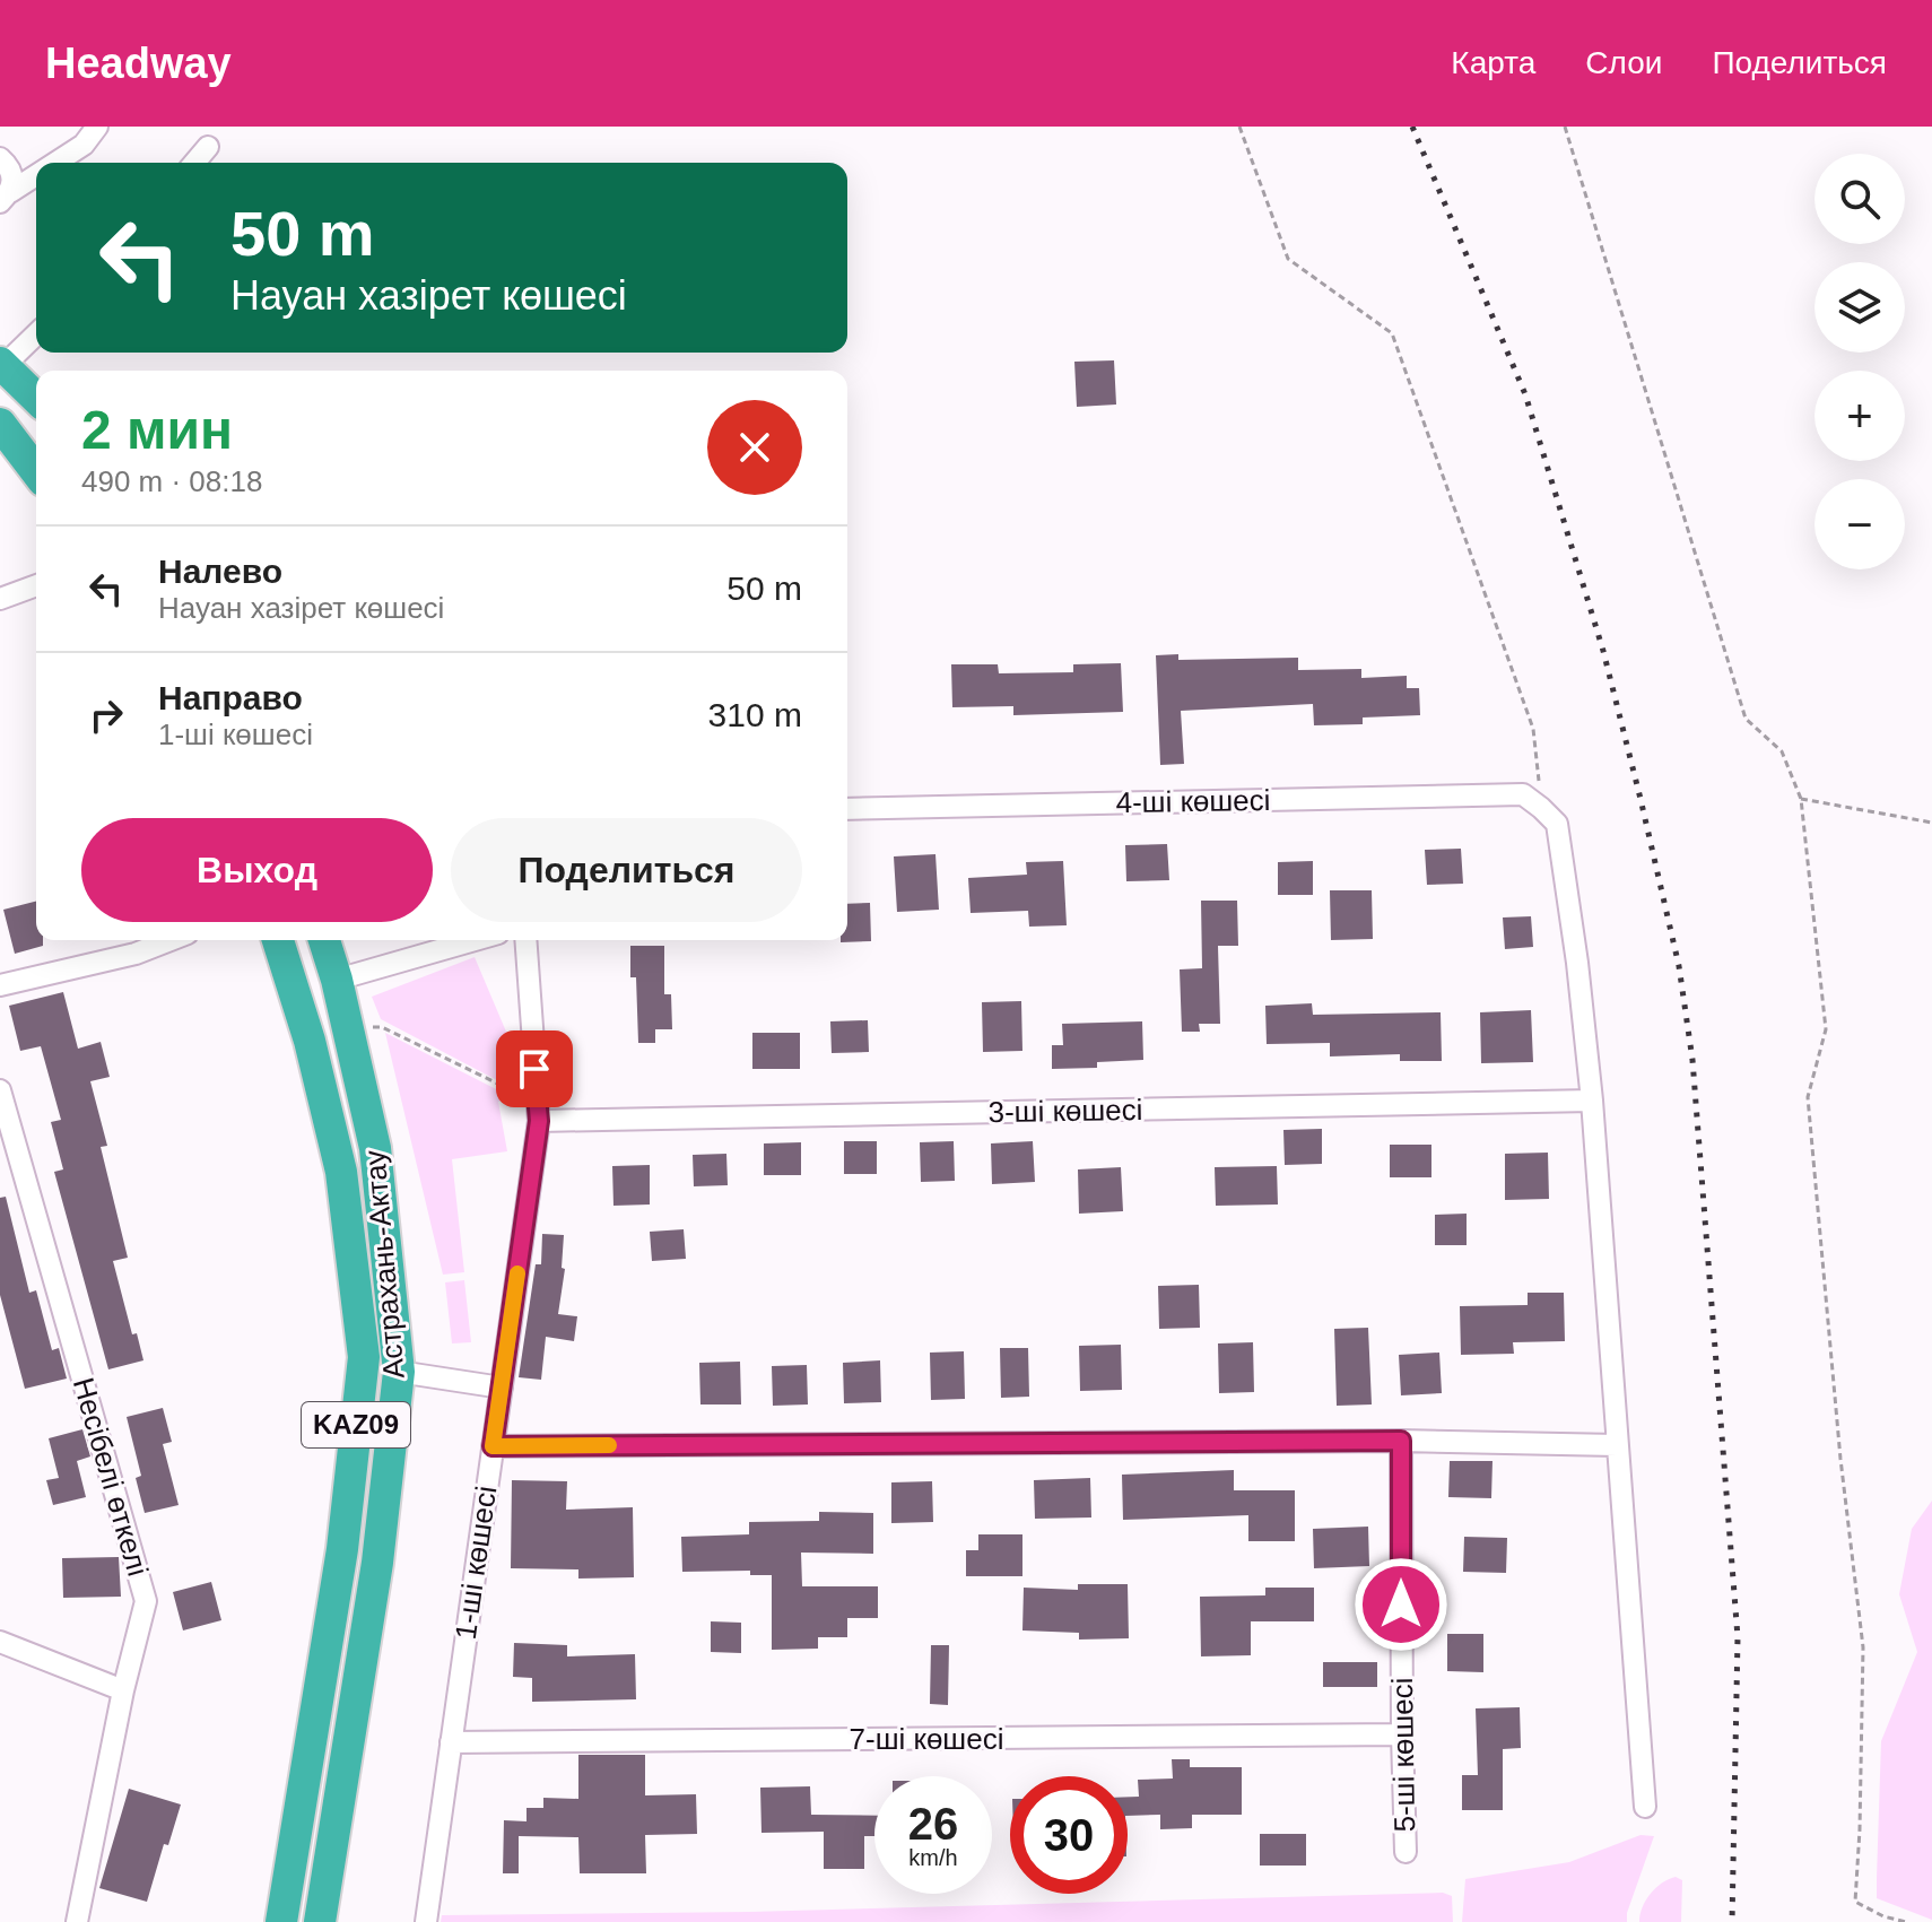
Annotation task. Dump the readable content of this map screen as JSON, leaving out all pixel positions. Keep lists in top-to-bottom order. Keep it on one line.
{"streets":{"highway":["Астрахань-Актау","KAZ09"],"street":["4-шi көшесі","3-шi көшесі","Несібелі өткелі","1-шi көшесі","7-шi көшесі","5-шi көшесі"]},"crossings":[["3-шi көшесі","1-шi көшесі"],["1-шi көшесі","7-шi көшесі"],["7-шi көшесі","5-шi көшесі"]],"page":{"header":"Headway","nav":["Карта","Слои","Поделиться"],"map_buttons":["+","−"],"turn":["50 m","Науан хазірет көшесі"],"heading":["2 мин","490 m · 08:18"],"list":[{"name":"Налево","note":"Науан хазірет көшесі","value":"50 m"},{"name":"Направо","note":"1-шi көшесі","value":"310 m"}],"buttons":["Выход","Поделиться"],"speed":"26 km/h","limit":"30"}}
